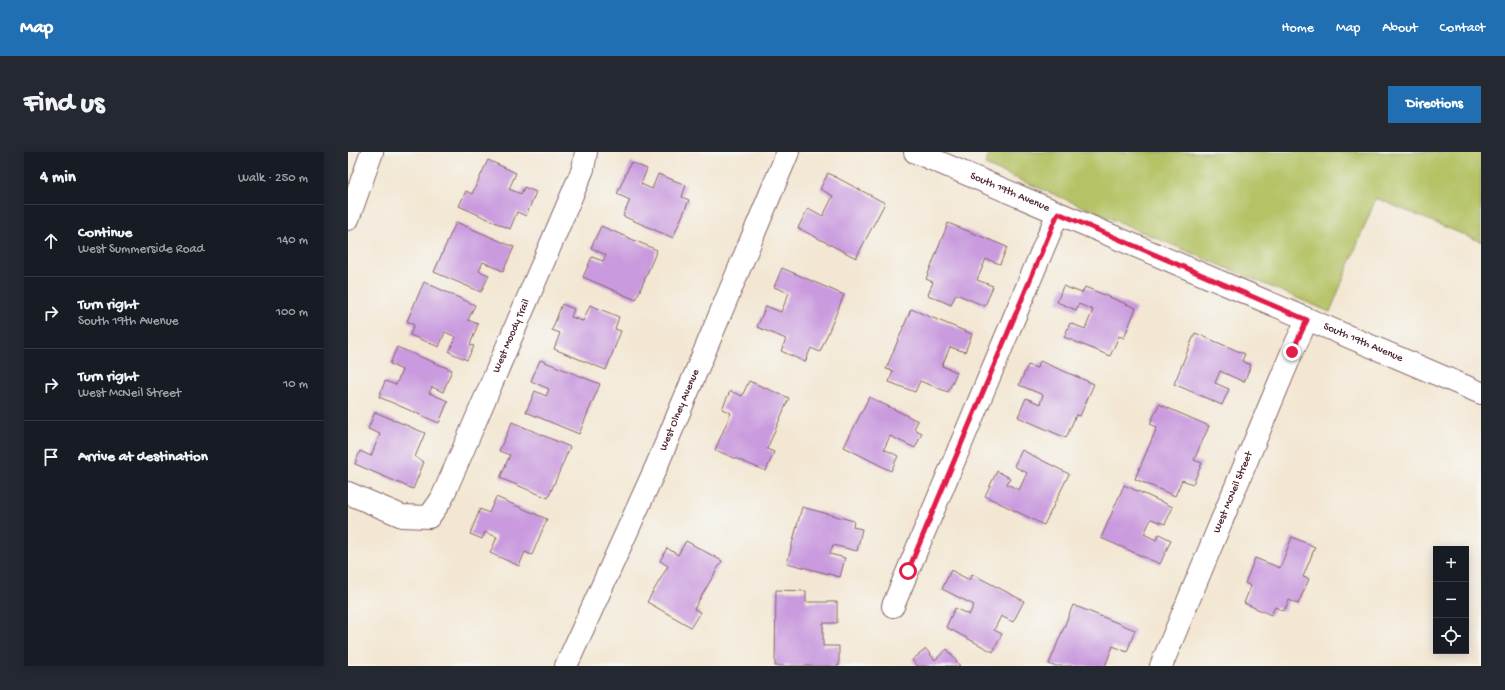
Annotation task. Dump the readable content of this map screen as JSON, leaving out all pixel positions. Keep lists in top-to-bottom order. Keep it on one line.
{"streets":{"street":["South 19th Avenue","West Moody Trail","West Olney Avenue","West McNeil Street"]},"crossings":[["South 19th Avenue","West McNeil Street"]],"page":{"header":"Map","nav":["Home","Map","About","Contact"],"buttons":"Directions","title":"Find us","heading":["4 min","Walk · 250 m"],"list":[["Continue","West Summerside Road","140 m"],["Turn right","South 19th Avenue","100 m"],["Turn right","West McNeil Street","10 m"],"Arrive at destination"],"map_buttons":["+","−"]}}
